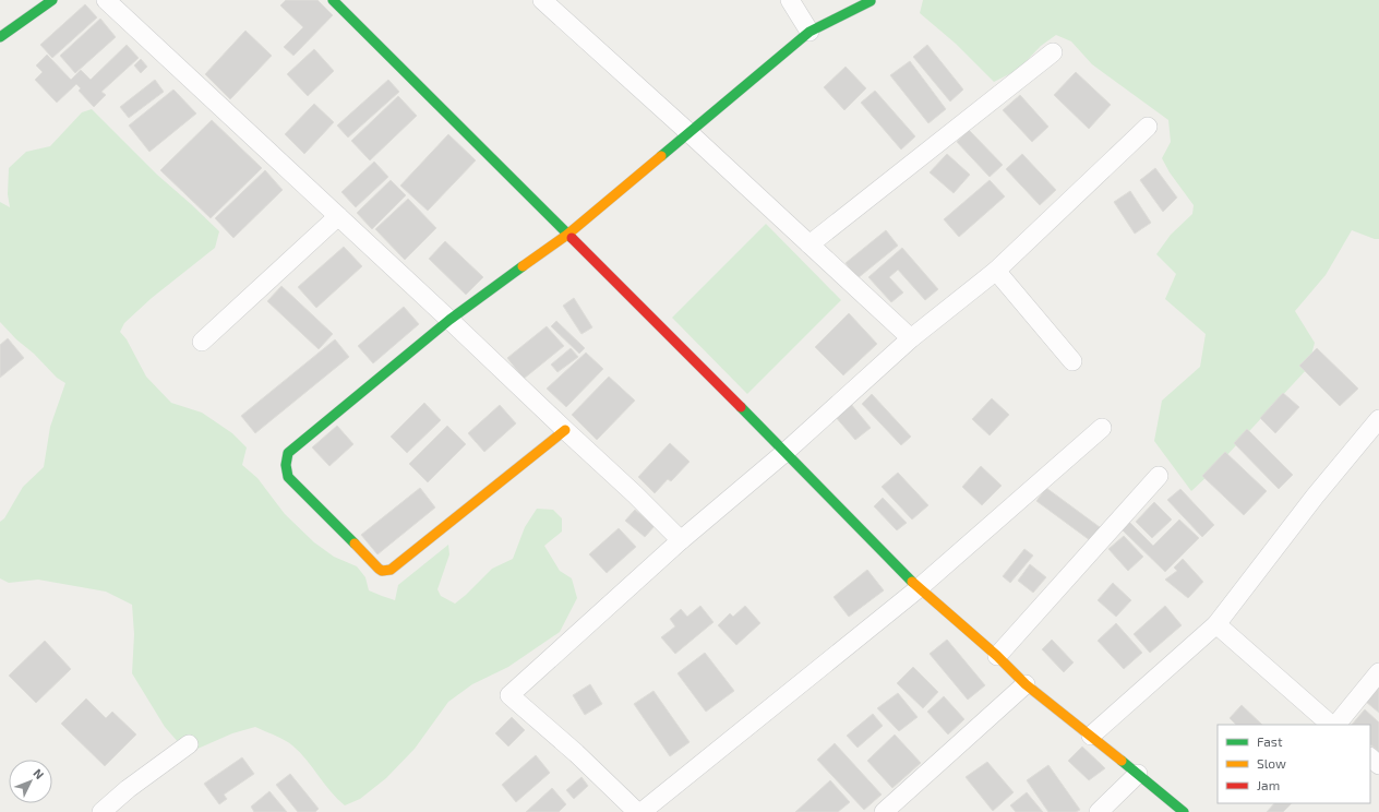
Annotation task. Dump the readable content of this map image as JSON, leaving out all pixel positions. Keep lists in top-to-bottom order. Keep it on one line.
{"legend":["Fast","Slow","Jam"],"north":"top right"}
